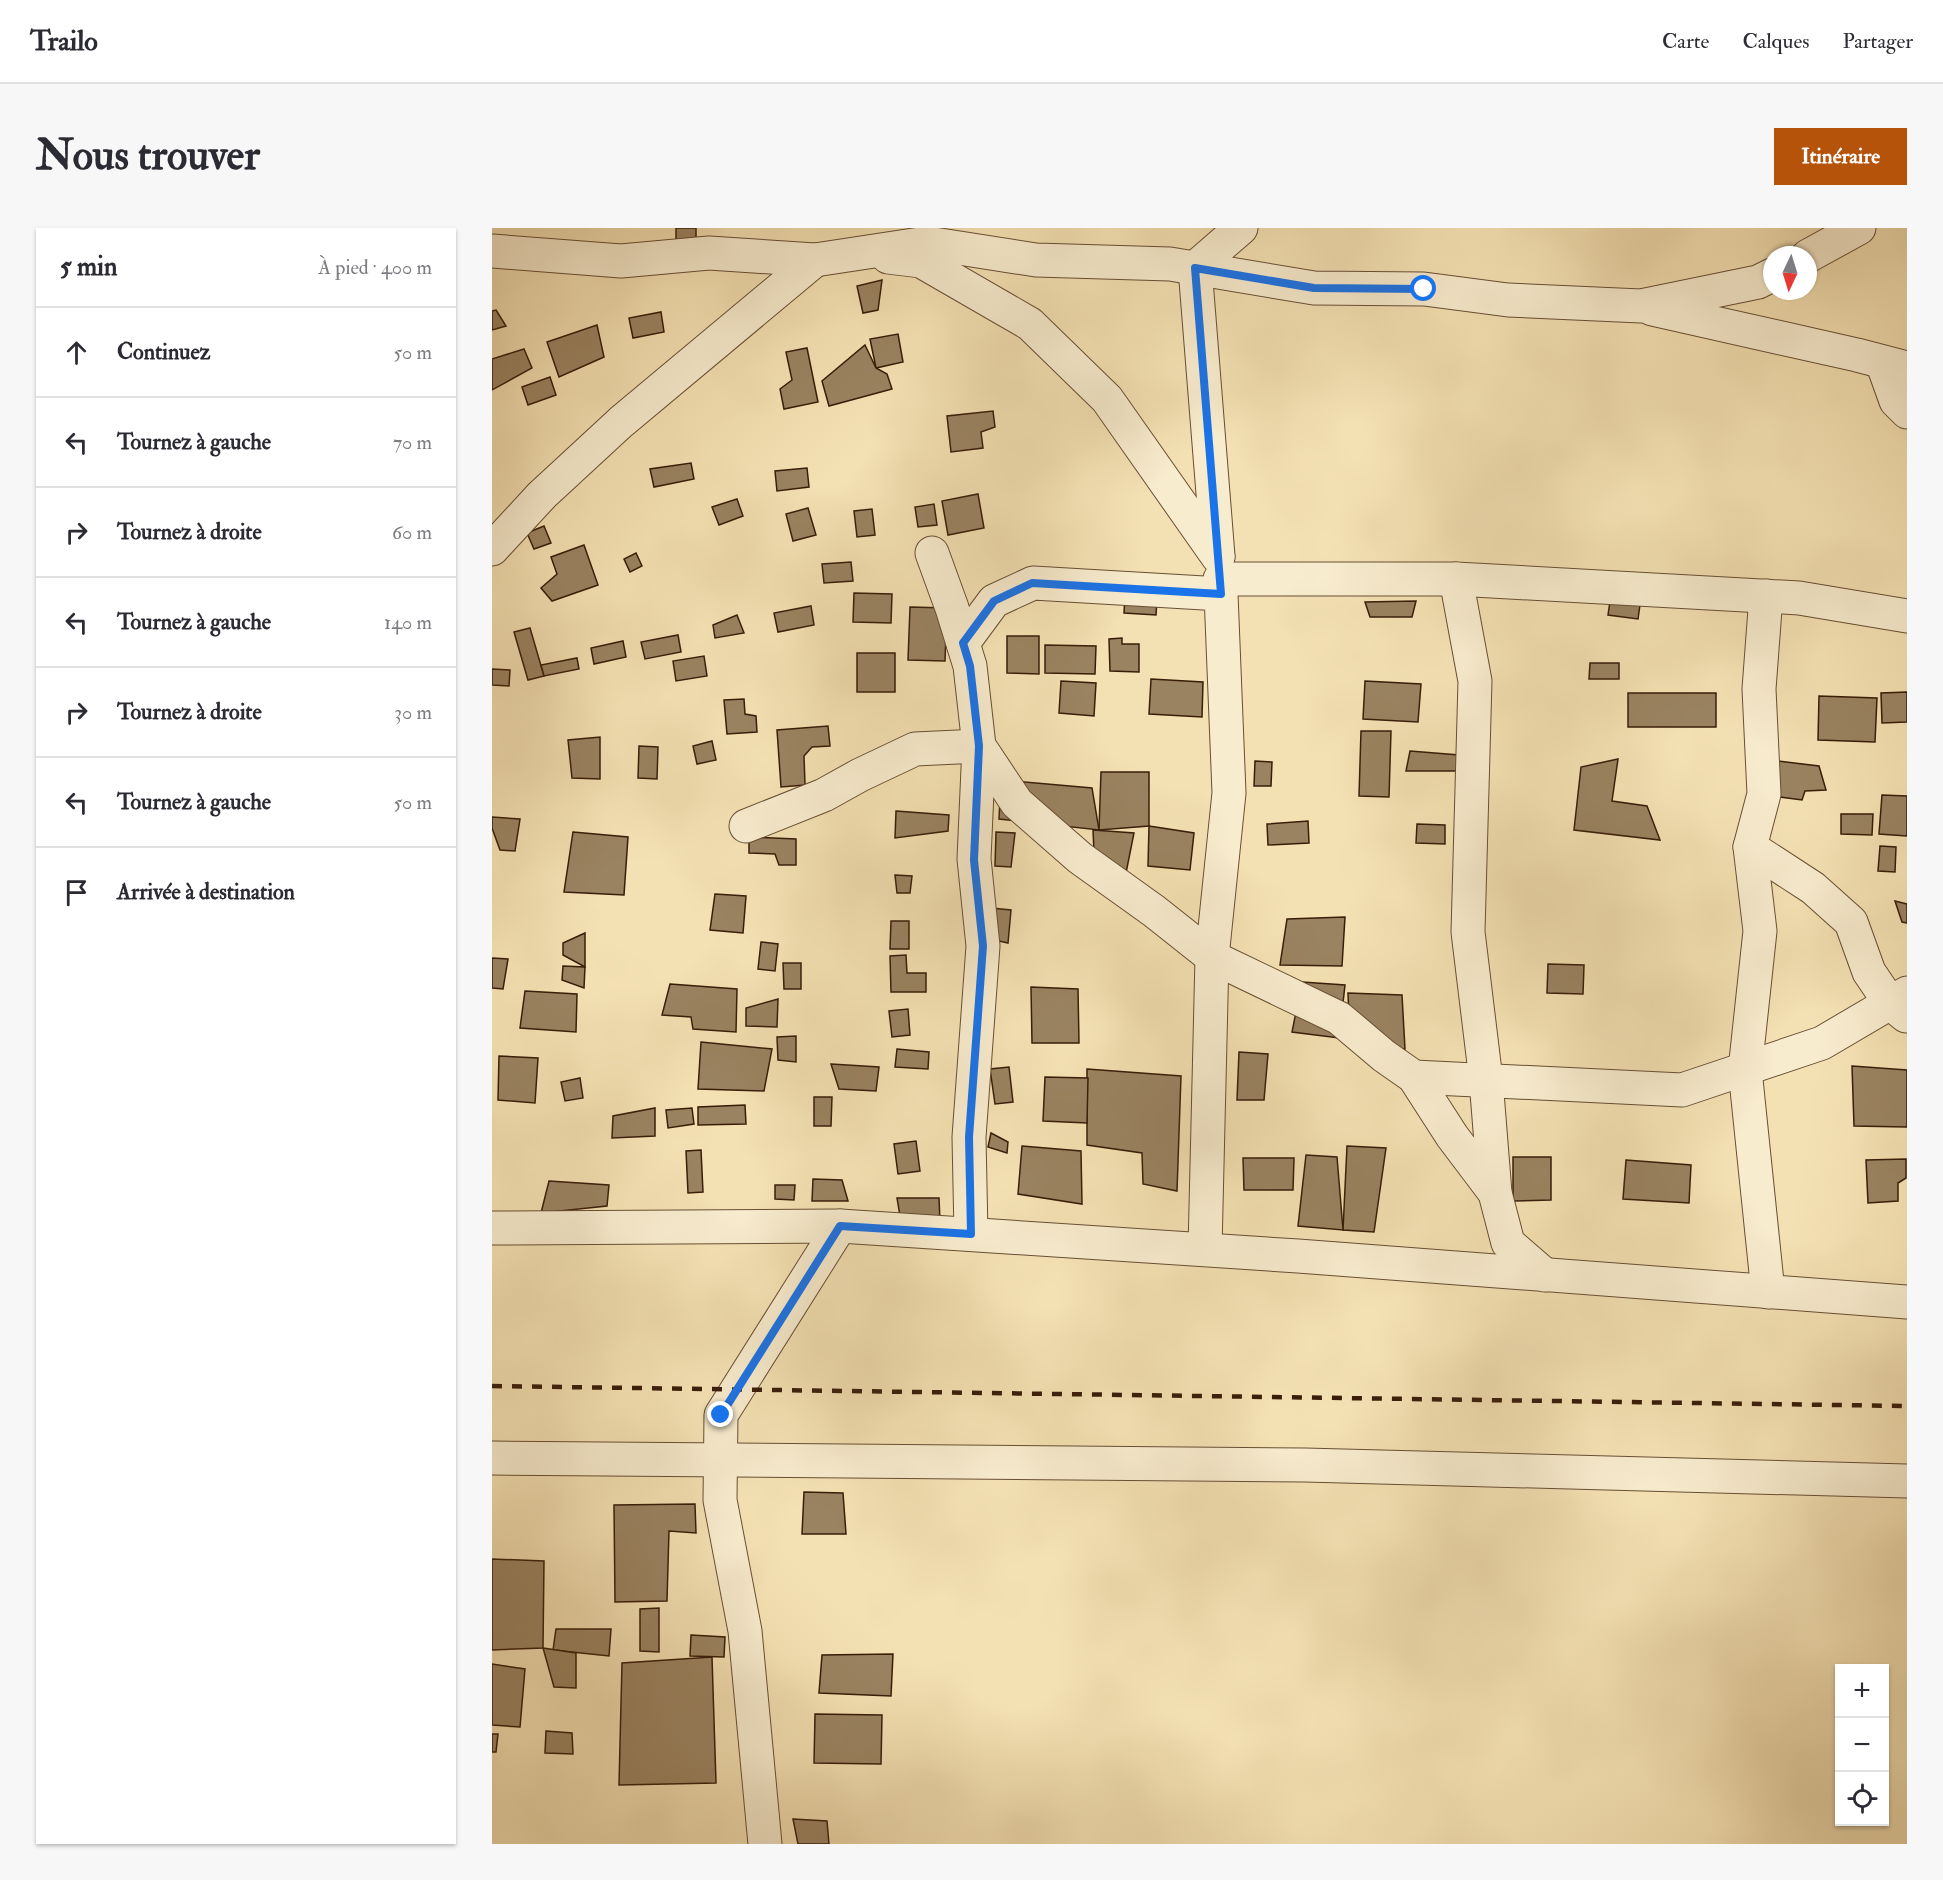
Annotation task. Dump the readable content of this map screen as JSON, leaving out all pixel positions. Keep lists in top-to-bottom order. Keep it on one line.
{"north":"bottom","page":{"header":"Trailo","nav":["Carte","Calques","Partager"],"buttons":"Itinéraire","title":"Nous trouver","heading":["5 min","À pied · 400 m"],"list":[["Continuez","50 m"],["Tournez à gauche","70 m"],["Tournez à droite","60 m"],["Tournez à gauche","140 m"],["Tournez à droite","30 m"],["Tournez à gauche","50 m"],"Arrivée à destination"],"map_buttons":["+","−"]}}
